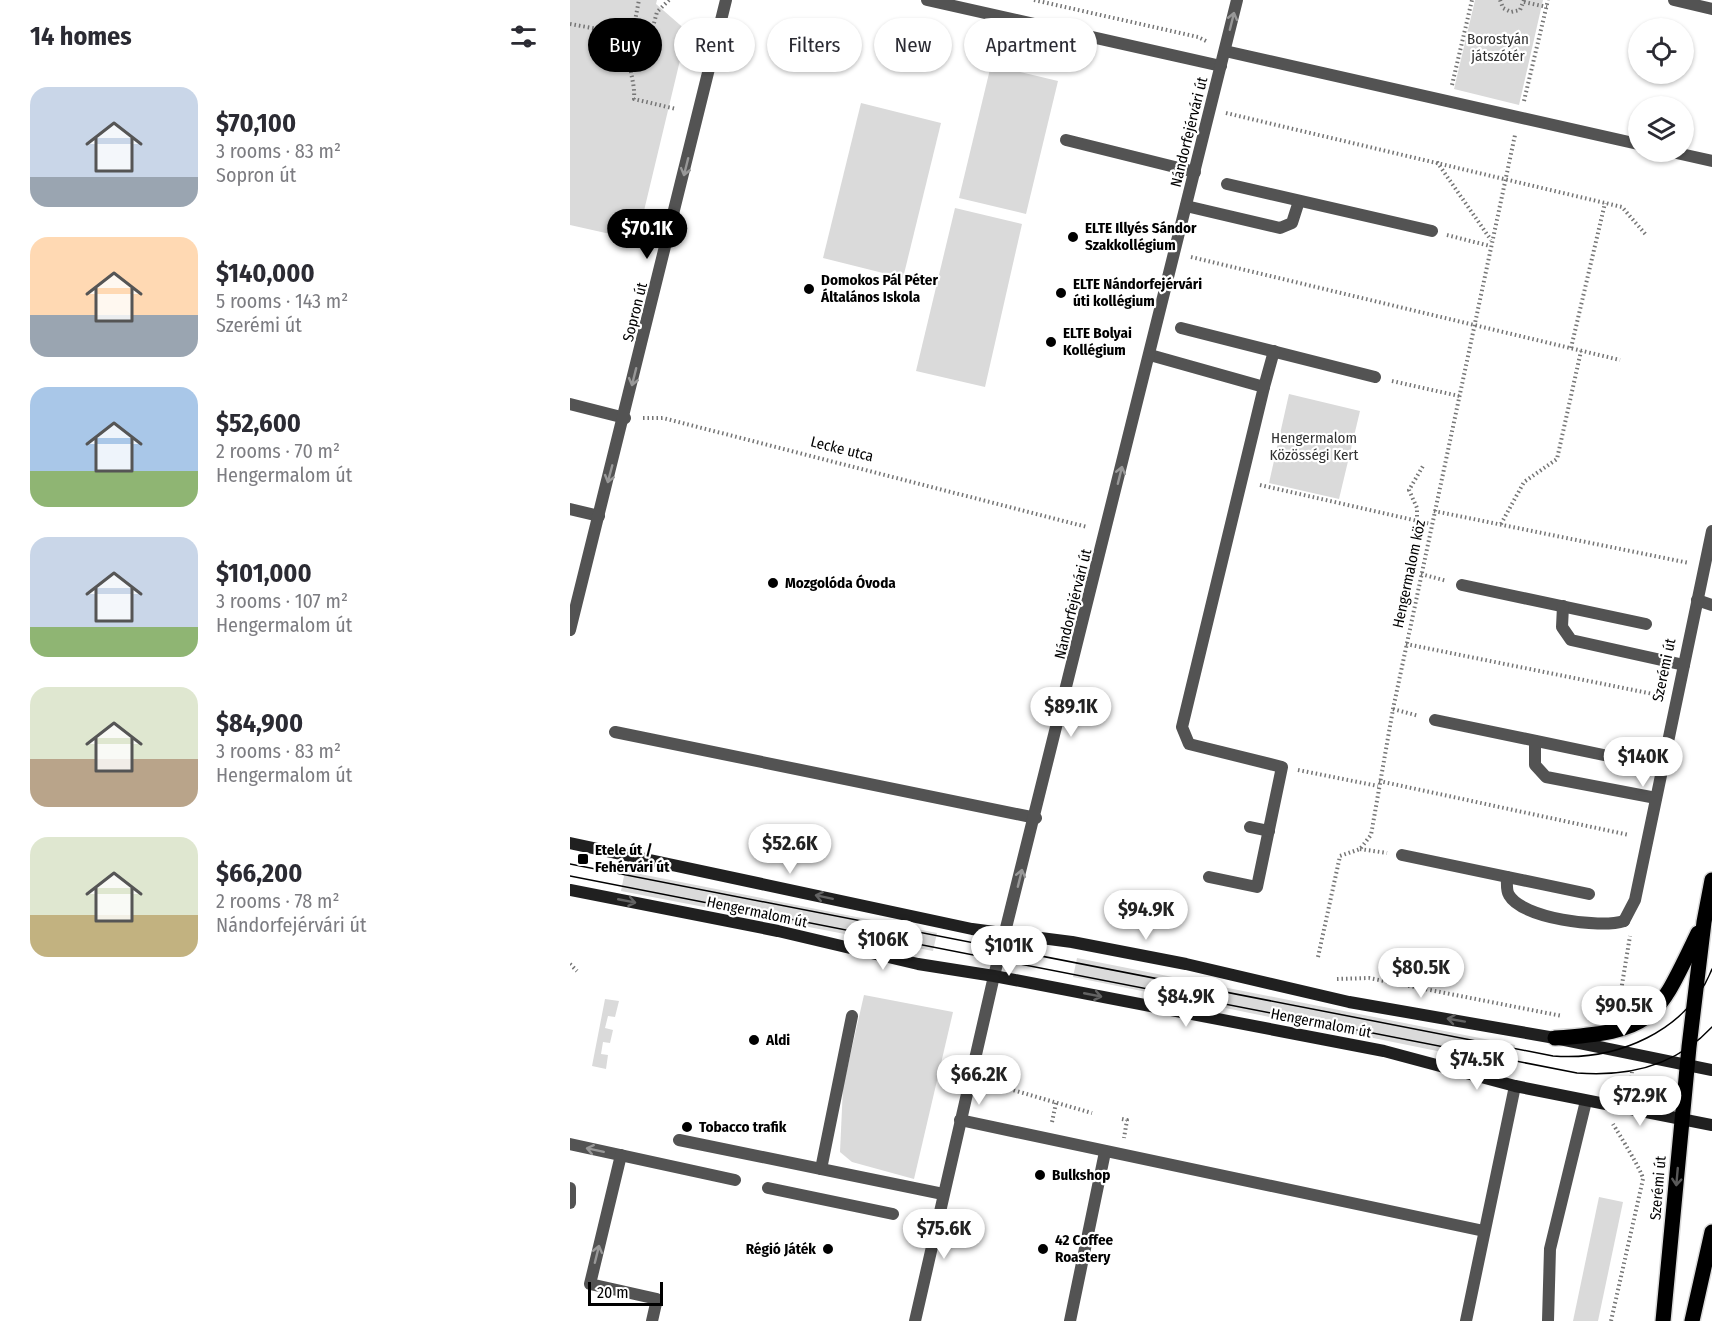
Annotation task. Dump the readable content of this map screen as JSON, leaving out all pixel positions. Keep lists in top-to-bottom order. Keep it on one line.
{"streets":{"main road":["Szerémi út","Hengermalom út"],"street":["Nándorfejérvári út","Sopron út"],"path":["Lecke utca","Hengermalom köz"]},"crossings":[["Nándorfejérvári út","Lecke utca"],["Nándorfejérvári út","Hengermalom út"],["Sopron út","Lecke utca"],["Szerémi út","Hengermalom út"]],"one_way":["Sopron út"],"parks":["Borostyán játszótér","Hengermalom Közösségi Kert"],"places":{"other":["ELTE Illyés Sándor Szakkollégium","Domokos Pál Péter Általános Iskola","ELTE Nándorfejérvári úti kollégium","ELTE Bolyai Kollégium","Mozgolóda Óvoda","Aldi","Tobacco trafik","Bulkshop","Régió Játék","42 Coffee Roastery"],"transit":["Etele út / Fehérvári út"]},"scale_bar":"20 m","page":{"heading":"14 homes","chip":["Buy","Rent","Filters","New","Apartment"],"list":[{"name":"$70,100","note":"3 rooms · 83 m² · Sopron út"},{"name":"$140,000","note":"5 rooms · 143 m² · Szerémi út"},{"name":"$52,600","note":"2 rooms · 70 m² · Hengermalom út"},{"name":"$101,000","note":"3 rooms · 107 m² · Hengermalom út"},{"name":"$84,900","note":"3 rooms · 83 m² · Hengermalom út"},{"name":"$66,200","note":"2 rooms · 78 m² · Nándorfejérvári út"}],"price":["$70.1K","$89.1K","$140K","$52.6K","$94.9K","$106K","$101K","$80.5K","$84.9K","$90.5K","$74.5K","$66.2K","$72.9K","$75.6K"],"scale":"20 m"}}
